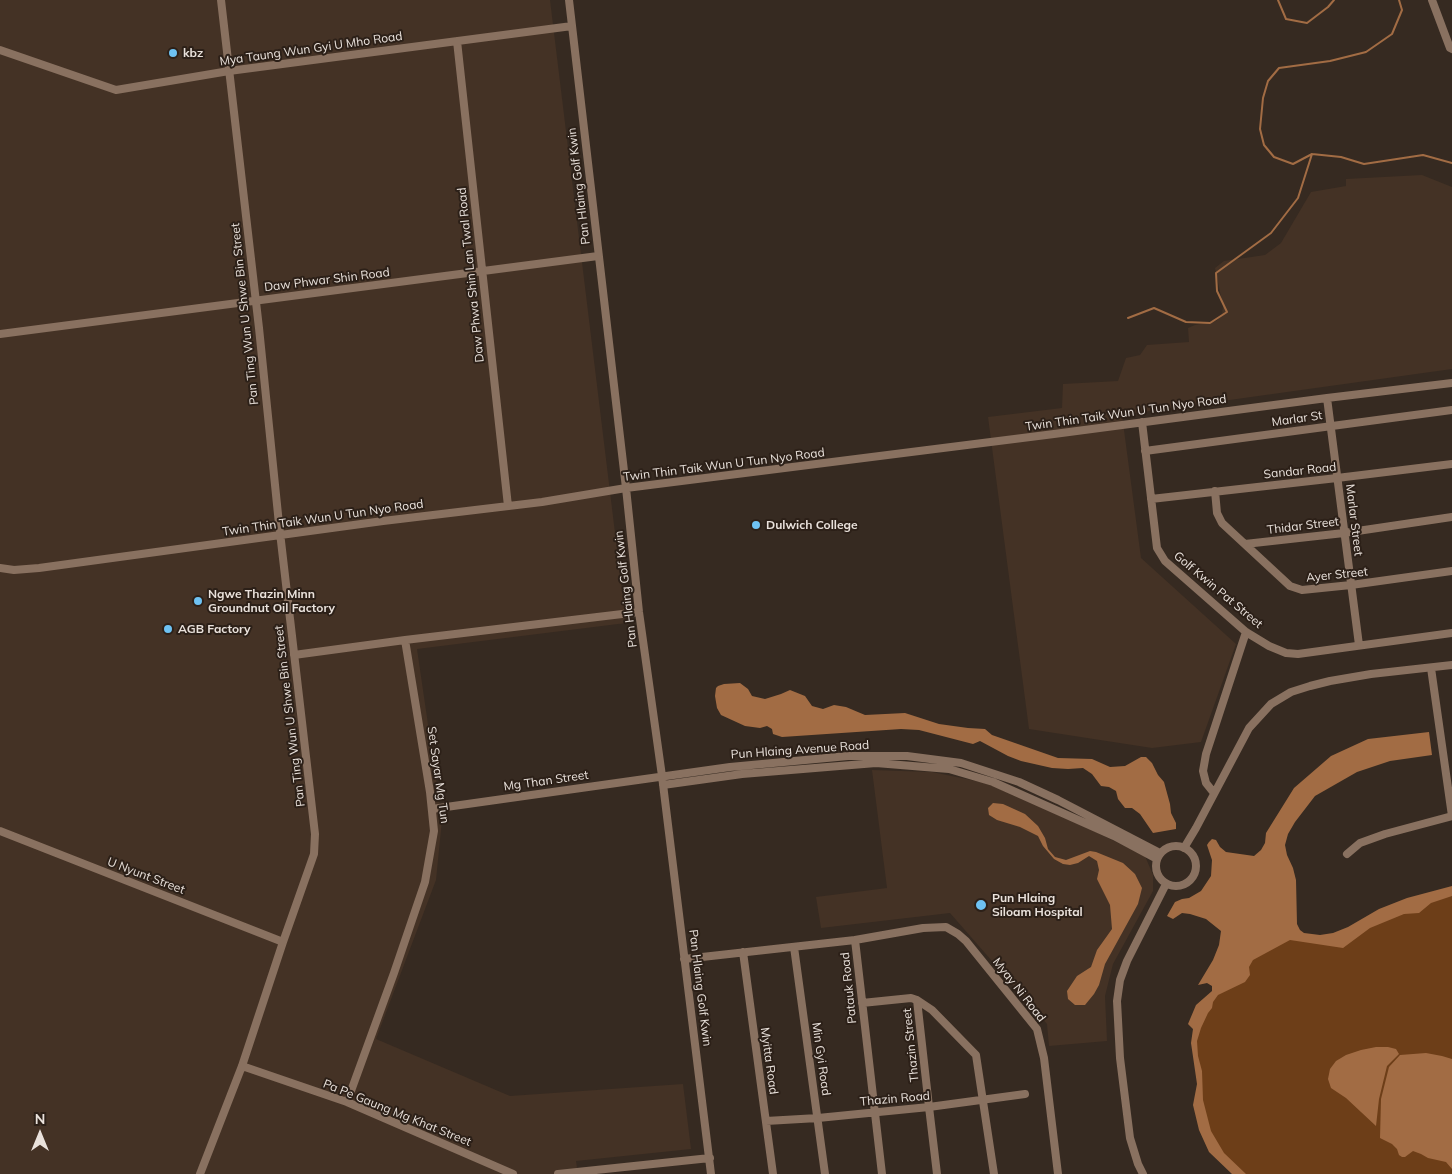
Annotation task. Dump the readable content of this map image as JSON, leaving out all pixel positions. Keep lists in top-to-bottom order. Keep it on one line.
{"streets":{"street":["Mya Taung Wun Gyi U Mho Road","Pan Hlaing Golf Kwin","Daw Phwa Shin Lan Twal Road","Daw Phwar Shin Road","Pan Ting Wun U Shwe Bin Street","Twin Thin Taik Wun U Tun Nyo Road","Marlar St","Sandar Road","Marlar Street","Thidar Street","Ayer Street","Golf Kwin Pat Street","Pun Hlaing Avenue Road","Set Sayar Mg Tun","Mg Than Street","U Nyunt Street","Patauk Road","Myay Ni Road","Thazin Street","Min Gyi Road","Myitta Road","Thazin Road","Pa Pe Gaung Mg Khat Street"]},"crossings":[["Mya Taung Wun Gyi U Mho Road","Pan Hlaing Golf Kwin"],["Mya Taung Wun Gyi U Mho Road","Daw Phwa Shin Lan Twal Road"],["Mya Taung Wun Gyi U Mho Road","Pan Ting Wun U Shwe Bin Street"],["Pan Hlaing Golf Kwin","Daw Phwar Shin Road"],["Pan Hlaing Golf Kwin","Twin Thin Taik Wun U Tun Nyo Road"],["Pan Hlaing Golf Kwin","Pun Hlaing Avenue Road"],["Pan Hlaing Golf Kwin","Mg Than Street"],["Pan Hlaing Golf Kwin","Patauk Road"],["Daw Phwa Shin Lan Twal Road","Daw Phwar Shin Road"],["Daw Phwa Shin Lan Twal Road","Twin Thin Taik Wun U Tun Nyo Road"],["Daw Phwar Shin Road","Pan Ting Wun U Shwe Bin Street"],["Pan Ting Wun U Shwe Bin Street","Twin Thin Taik Wun U Tun Nyo Road"],["Pan Ting Wun U Shwe Bin Street","U Nyunt Street"],["Pan Ting Wun U Shwe Bin Street","Pa Pe Gaung Mg Khat Street"],["Twin Thin Taik Wun U Tun Nyo Road","Marlar Street"],["Twin Thin Taik Wun U Tun Nyo Road","Golf Kwin Pat Street"],["Marlar St","Marlar Street"],["Marlar St","Golf Kwin Pat Street"],["Sandar Road","Marlar Street"],["Sandar Road","Ayer Street"],["Sandar Road","Golf Kwin Pat Street"],["Marlar Street","Thidar Street"],["Marlar Street","Ayer Street"],["Marlar Street","Golf Kwin Pat Street"],["Thidar Street","Ayer Street"],["Pun Hlaing Avenue Road","Mg Than Street"],["Set Sayar Mg Tun","Mg Than Street"],["Set Sayar Mg Tun","Pa Pe Gaung Mg Khat Street"],["Patauk Road","Myay Ni Road"],["Patauk Road","Thazin Street"],["Patauk Road","Min Gyi Road"],["Patauk Road","Myitta Road"],["Patauk Road","Thazin Road"],["Thazin Street","Thazin Road"],["Min Gyi Road","Thazin Road"],["Myitta Road","Thazin Road"]],"places":["kbz","Dulwich College","Ngwe Thazin Minn Groundnut Oil Factory","AGB Factory","Pun Hlaing Siloam Hospital"],"north":"top"}
